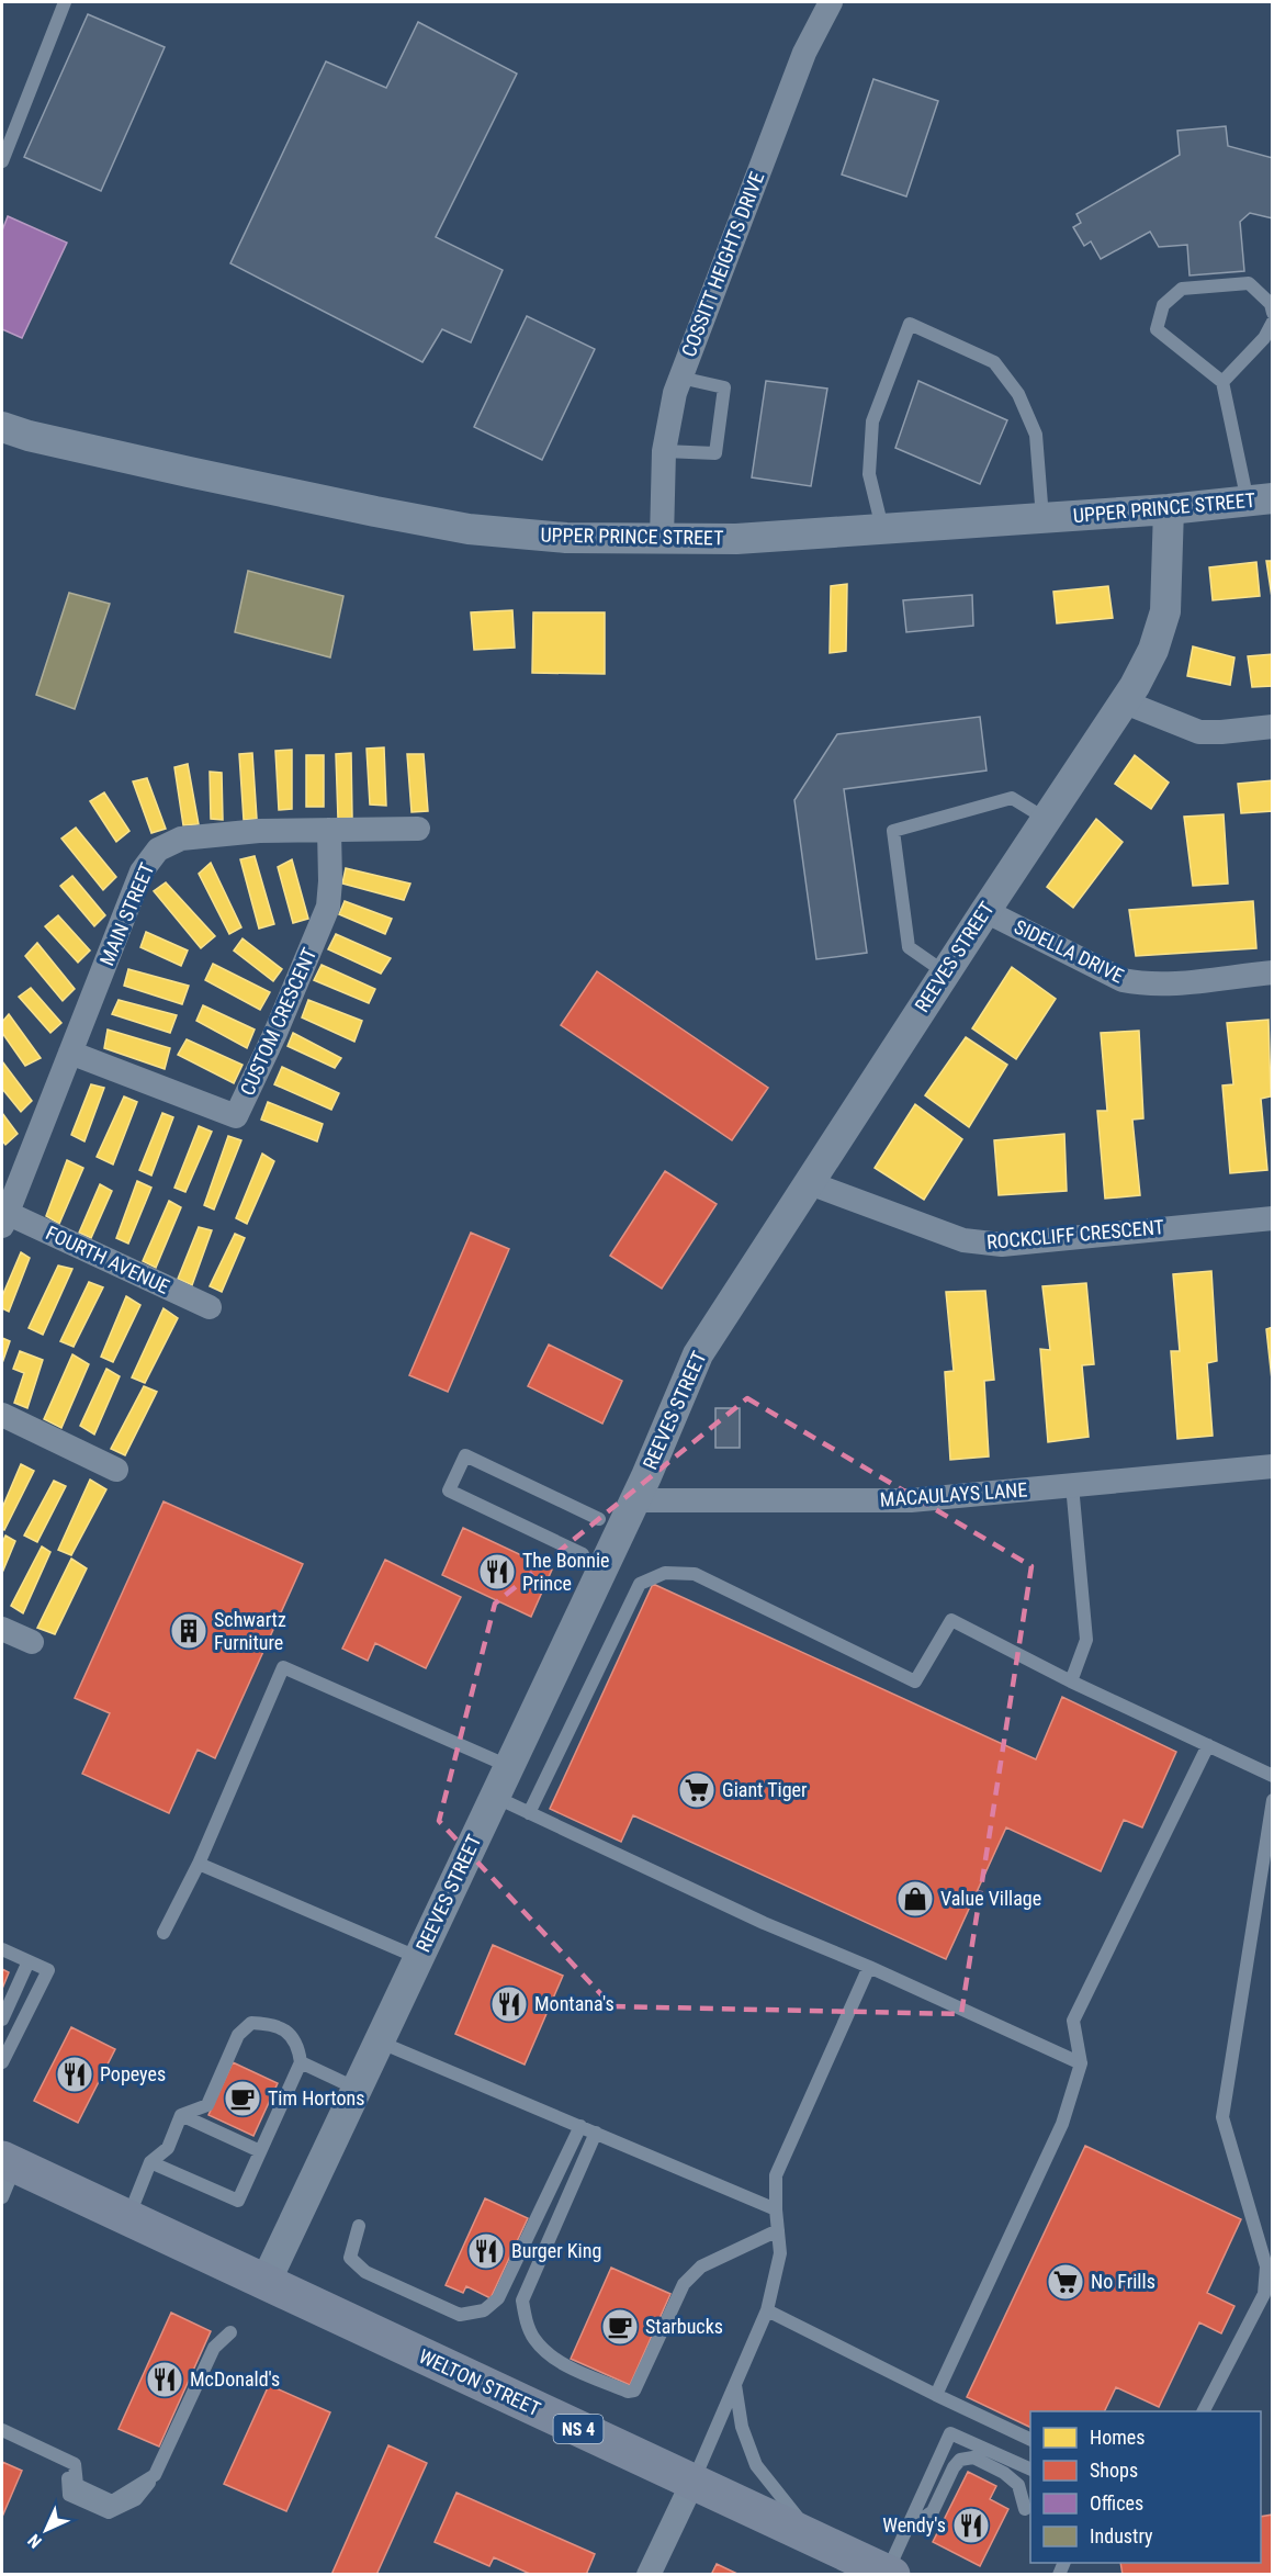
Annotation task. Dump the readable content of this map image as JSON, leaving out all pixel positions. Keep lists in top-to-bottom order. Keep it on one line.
{"streets":{"main road":["WELTON STREET","NS 4"],"street":["COSSITT HEIGHTS DRIVE","UPPER PRINCE STREET","MAIN STREET","SIDELLA DRIVE","REEVES STREET","CUSTOM CRESCENT","ROCKCLIFF CRESCENT","FOURTH AVENUE","MACAULAYS LANE"]},"crossings":[["COSSITT HEIGHTS DRIVE","UPPER PRINCE STREET"],["UPPER PRINCE STREET","REEVES STREET"],["MAIN STREET","CUSTOM CRESCENT"],["MAIN STREET","FOURTH AVENUE"],["SIDELLA DRIVE","REEVES STREET"],["REEVES STREET","ROCKCLIFF CRESCENT"],["REEVES STREET","MACAULAYS LANE"],["REEVES STREET","WELTON STREET"]],"places":{"restaurant":["The Bonnie Prince","Montana's","Popeyes","Burger King","McDonald's","Wendy's"],"building":["Schwartz Furniture"],"supermarket":["Giant Tiger","No Frills"],"shop":["Value Village"],"cafe":["Tim Hortons","Starbucks"]},"legend":["Homes","Shops","Offices","Industry"],"north":"bottom left"}
